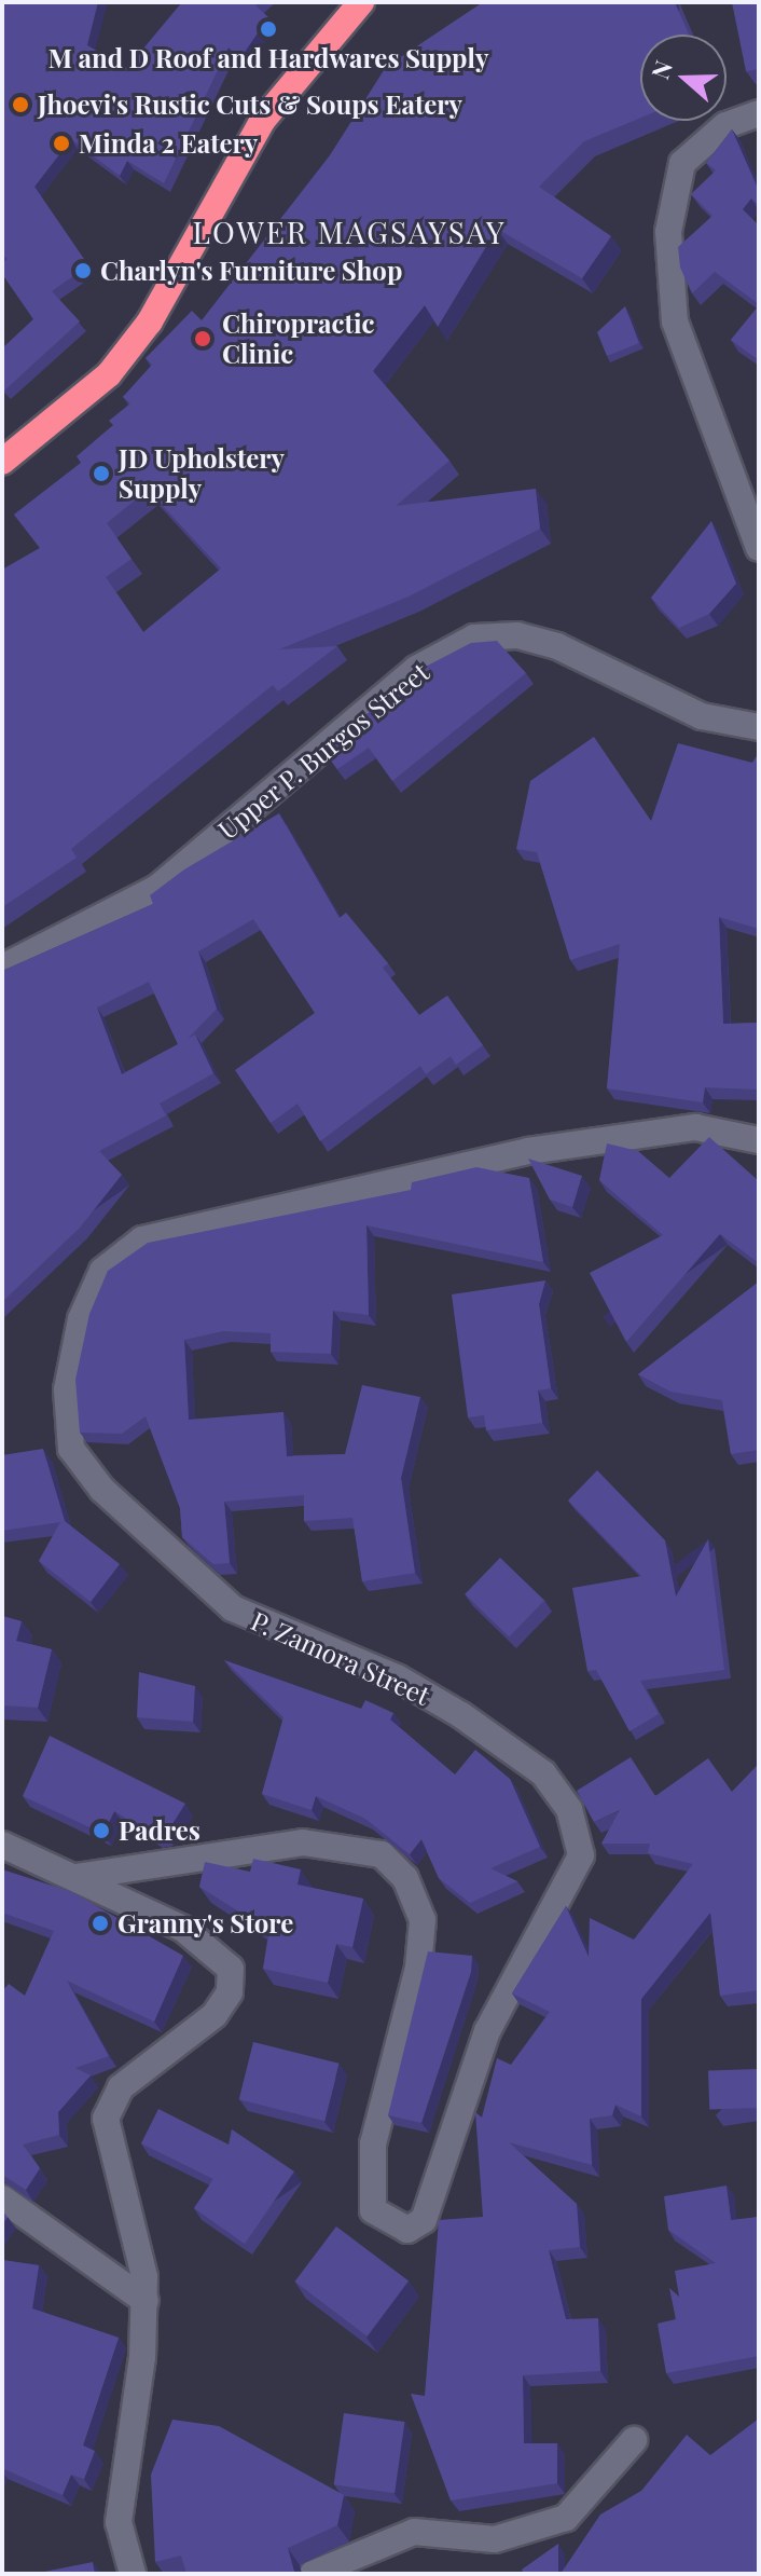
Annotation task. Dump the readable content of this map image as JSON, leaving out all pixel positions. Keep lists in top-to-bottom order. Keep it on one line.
{"streets":{"street":["Upper P. Burgos Street","P. Zamora Street"]},"districts":["LOWER MAGSAYSAY"],"places":["M and D Roof and Hardwares Supply","Jhoevi's Rustic Cuts & Soups Eatery","Minda 2 Eatery","Charlyn's Furniture Shop","Chiropractic Clinic","JD Upholstery Supply","Padres","Granny's Store"],"north":"left"}
